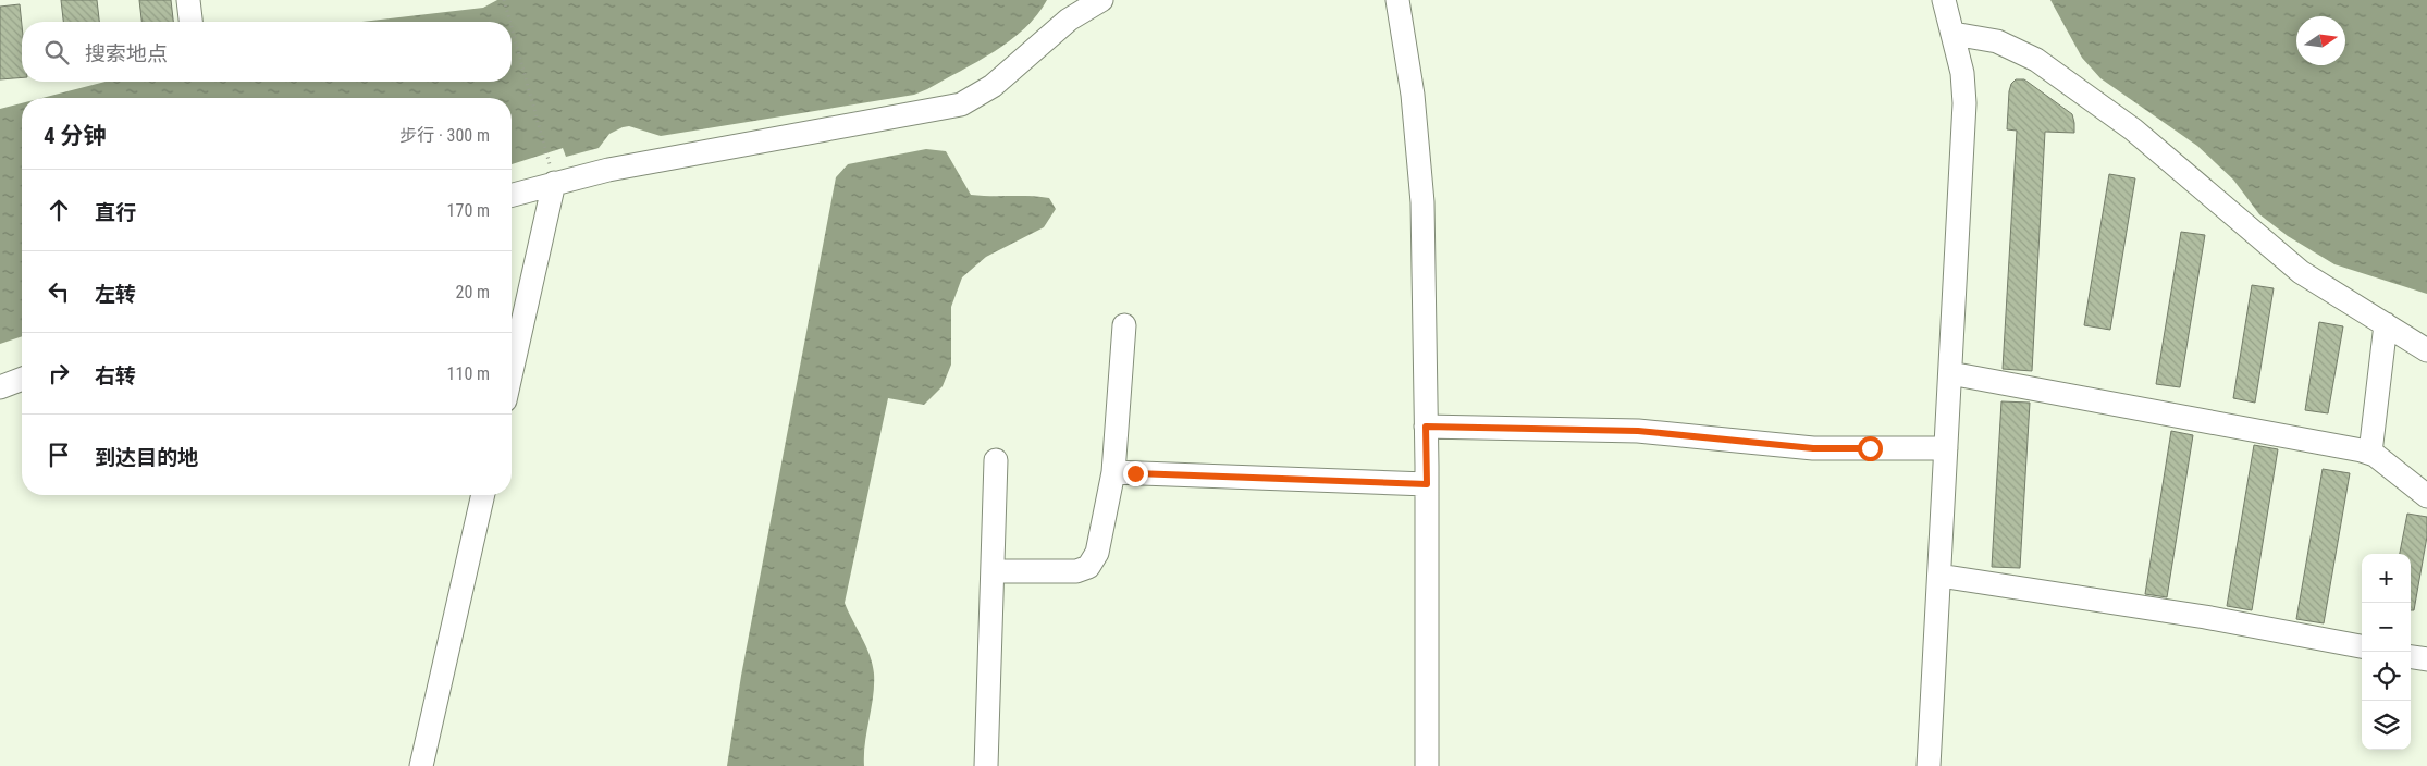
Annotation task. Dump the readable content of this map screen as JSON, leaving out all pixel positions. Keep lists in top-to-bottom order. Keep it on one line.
{"north":"right","page":{"search":"搜索地点","heading":["4 分钟","步行 · 300 m"],"list":[["直行","170 m"],["左转","20 m"],["右转","110 m"],"到达目的地"],"map_buttons":["+","−"]}}
